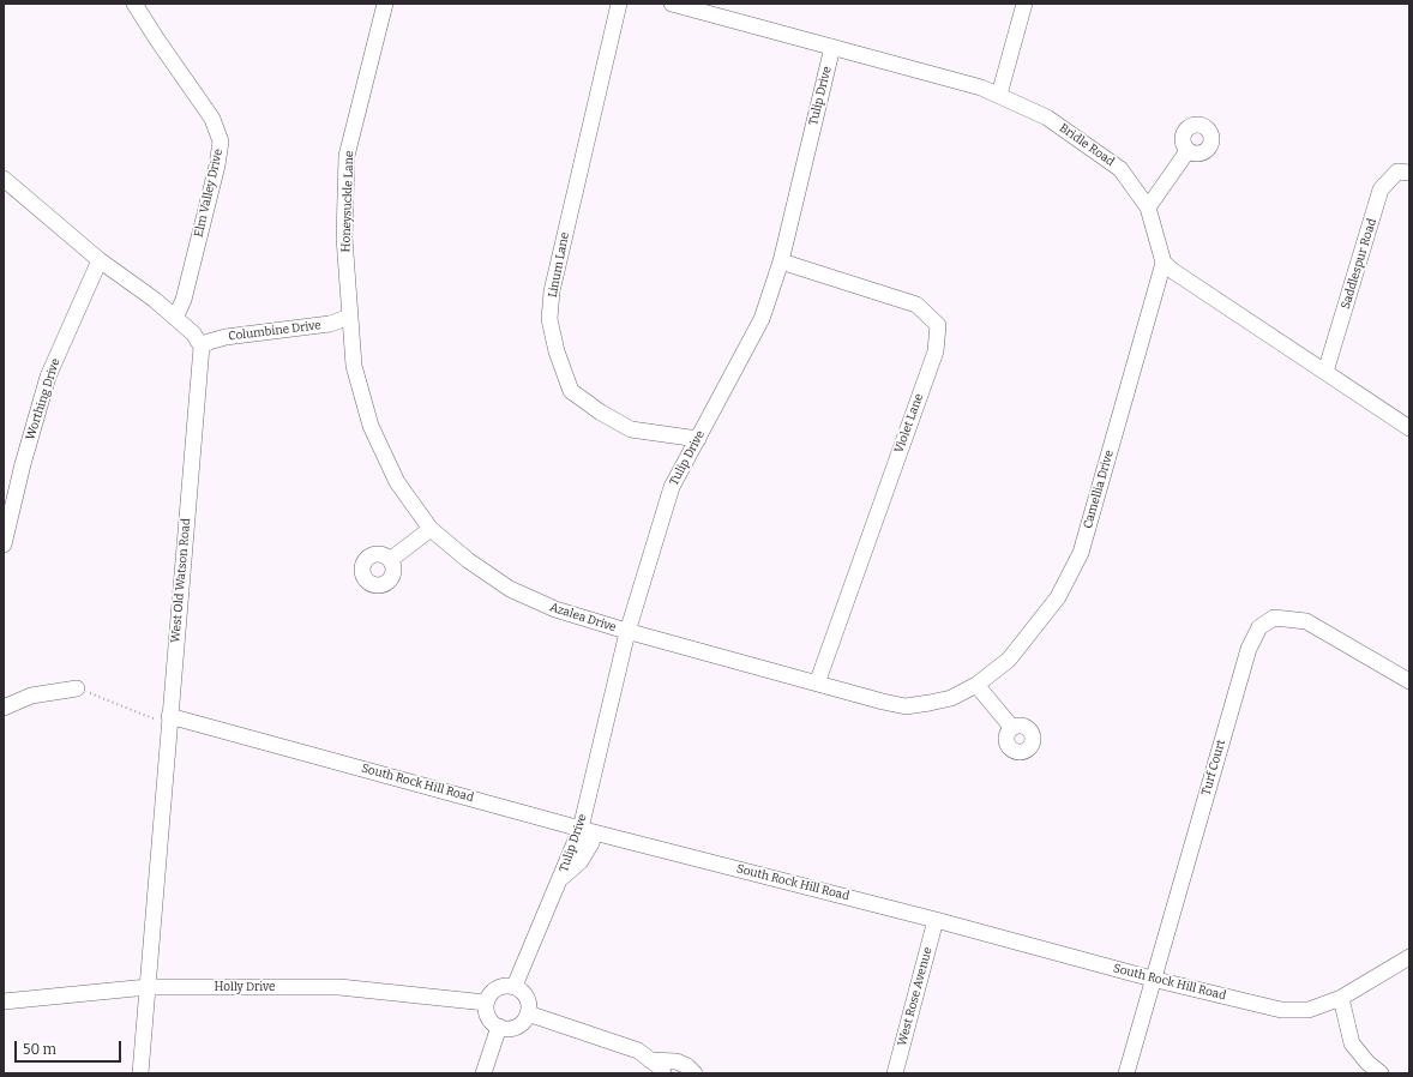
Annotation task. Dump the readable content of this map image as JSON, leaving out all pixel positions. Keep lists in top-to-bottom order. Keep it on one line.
{"streets":{"street":["Tulip Drive","Bridle Road","Elm Valley Drive","Honeysuckle Lane","Saddlespur Road","Linum Lane","Columbine Drive","Worthing Drive","Violet Lane","Camellia Drive","West Old Watson Road","Azalea Drive","Turf Court","South Rock Hill Road","Holly Drive","West Rose Avenue"]},"crossings":[["Tulip Drive","Bridle Road"],["Tulip Drive","Linum Lane"],["Tulip Drive","Violet Lane"],["Tulip Drive","Azalea Drive"],["Tulip Drive","South Rock Hill Road"],["Tulip Drive","Holly Drive"],["Bridle Road","Camellia Drive"],["Honeysuckle Lane","Columbine Drive"],["Honeysuckle Lane","Azalea Drive"],["Columbine Drive","West Old Watson Road"],["Columbine Drive","Azalea Drive"],["Violet Lane","Azalea Drive"],["Camellia Drive","Azalea Drive"],["West Old Watson Road","South Rock Hill Road"],["West Old Watson Road","Holly Drive"],["Turf Court","South Rock Hill Road"],["South Rock Hill Road","West Rose Avenue"]],"scale_bar":"50 m"}
